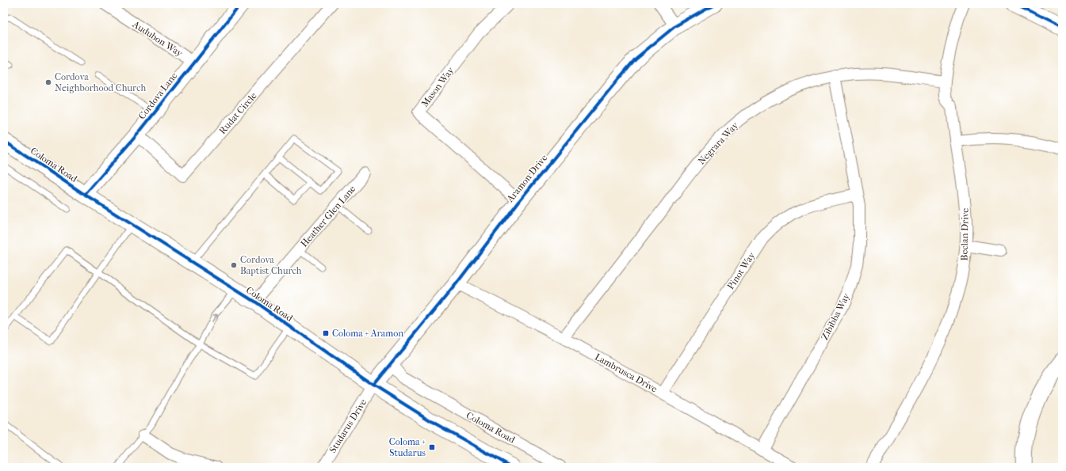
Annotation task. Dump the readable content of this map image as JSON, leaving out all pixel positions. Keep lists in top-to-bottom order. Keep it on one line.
{"streets":{"street":["Audubon Way","Mason Way","Cordova Lane","Rudat Circle","Negrara Way","Coloma Road","Aramon Drive","Heather Glen Lane","Beclan Drive","Pinot Way","Zibibba Way","Lambrusca Drive","Studarus Drive"]},"crossings":[["Audubon Way","Cordova Lane"],["Mason Way","Aramon Drive"],["Cordova Lane","Rudat Circle"],["Cordova Lane","Coloma Road"],["Negrara Way","Beclan Drive"],["Negrara Way","Zibibba Way"],["Negrara Way","Lambrusca Drive"],["Coloma Road","Aramon Drive"],["Coloma Road","Heather Glen Lane"],["Coloma Road","Studarus Drive"],["Aramon Drive","Lambrusca Drive"],["Aramon Drive","Studarus Drive"],["Pinot Way","Zibibba Way"],["Pinot Way","Lambrusca Drive"],["Zibibba Way","Lambrusca Drive"]],"places":{"other":["Cordova Neighborhood Church","Cordova Baptist Church"],"transit":["Coloma + Aramon","Coloma + Studarus"]}}
